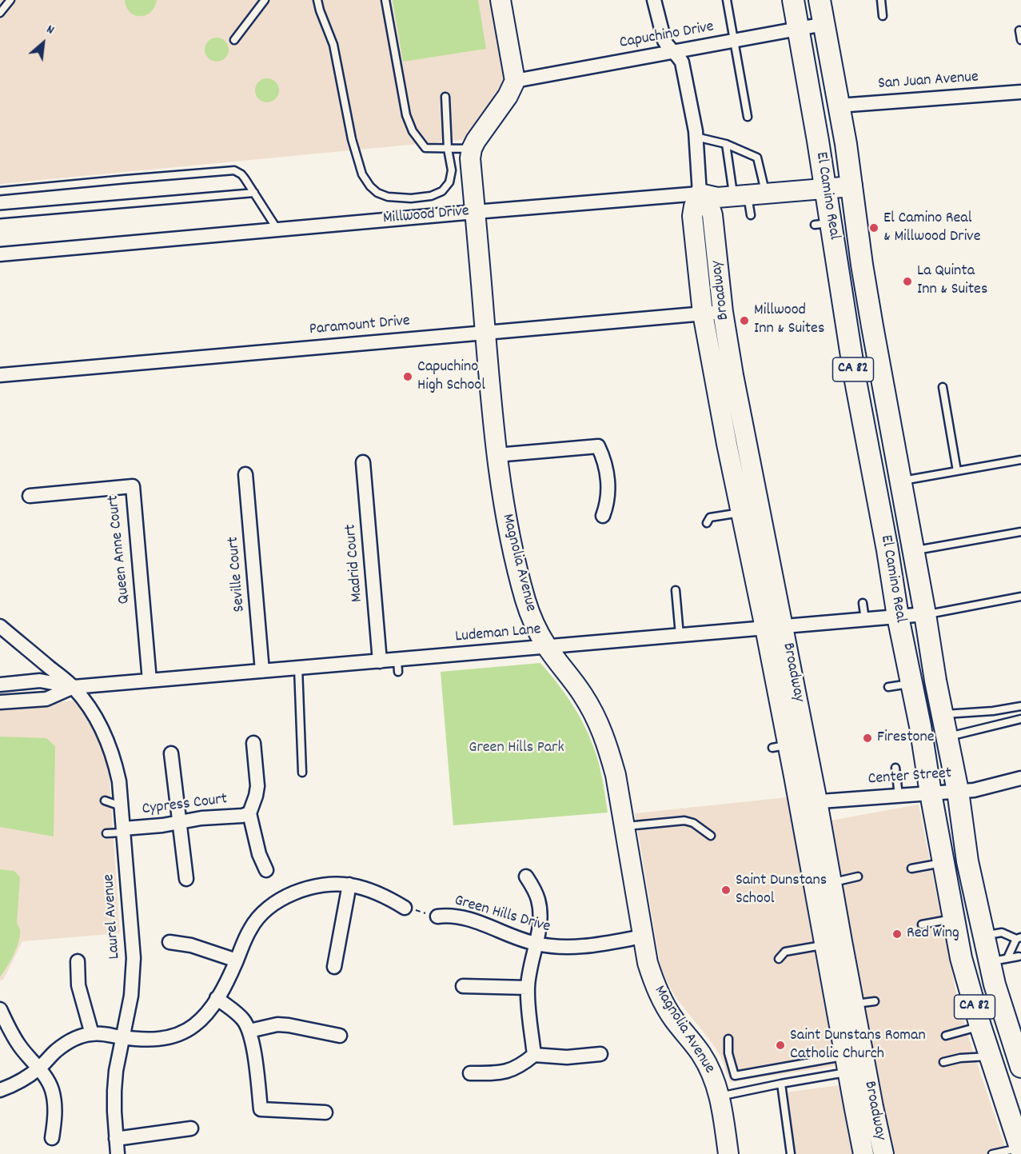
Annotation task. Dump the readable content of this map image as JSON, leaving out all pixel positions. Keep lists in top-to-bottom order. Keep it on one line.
{"streets":{"main road":["El Camino Real","CA 82"],"street":["Capuchino Drive","San Juan Avenue","Millwood Drive","Broadway","Paramount Drive","Queen Anne Court","Madrid Court","Magnolia Avenue","Seville Court","Ludeman Lane","Center Street","Cypress Court","Green Hills Drive","Laurel Avenue"]},"crossings":[["Capuchino Drive","El Camino Real"],["Capuchino Drive","Broadway"],["San Juan Avenue","El Camino Real"],["El Camino Real","Millwood Drive"],["El Camino Real","Ludeman Lane"],["El Camino Real","Center Street"],["Millwood Drive","Broadway"],["Millwood Drive","Magnolia Avenue"],["Broadway","Paramount Drive"],["Broadway","Ludeman Lane"],["Broadway","Center Street"],["Paramount Drive","Magnolia Avenue"],["Queen Anne Court","Ludeman Lane"],["Madrid Court","Ludeman Lane"],["Magnolia Avenue","Ludeman Lane"],["Magnolia Avenue","Green Hills Drive"],["Seville Court","Ludeman Lane"],["Ludeman Lane","Laurel Avenue"],["Cypress Court","Laurel Avenue"]],"parks":["Green Hills Park"],"places":["El Camino Real & Millwood Drive","La Quinta Inn & Suites","Millwood Inn & Suites","Capuchino High School","Firestone","Saint Dunstans School","Red Wing","Saint Dunstans Roman Catholic Church"],"north":"top right"}
